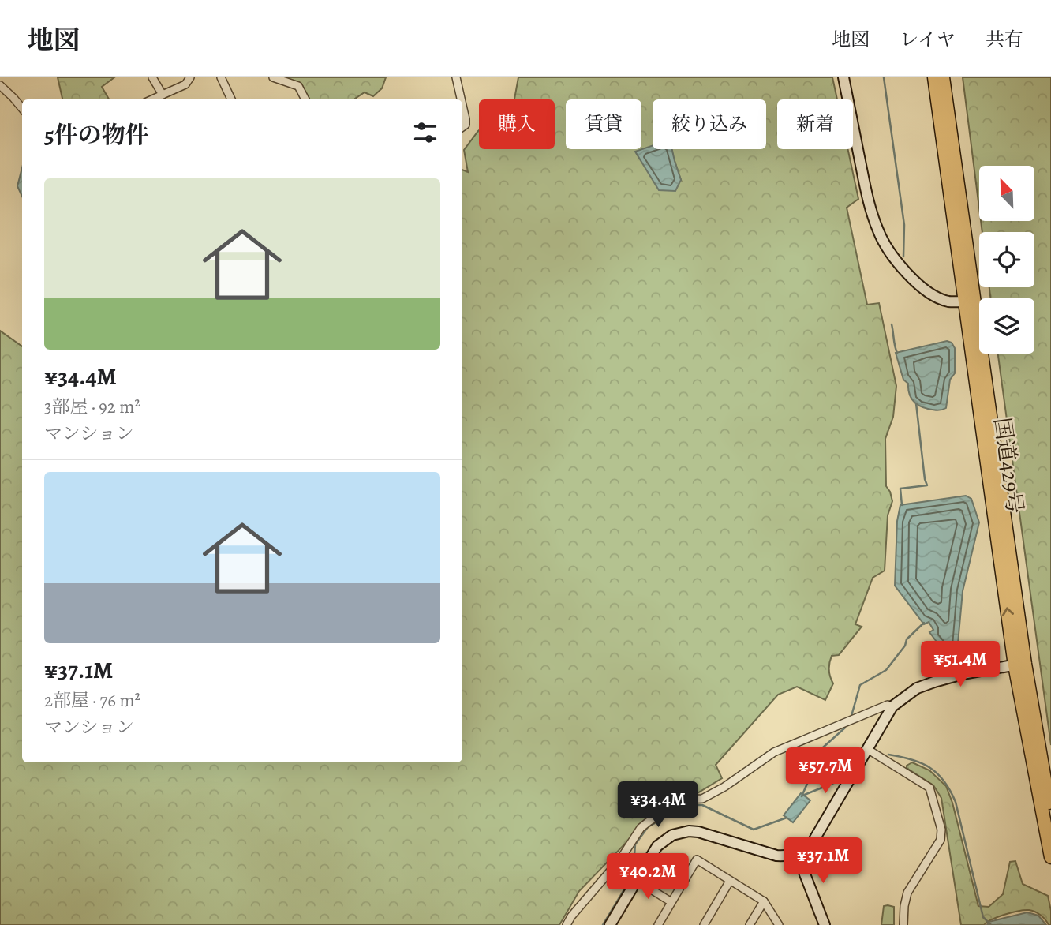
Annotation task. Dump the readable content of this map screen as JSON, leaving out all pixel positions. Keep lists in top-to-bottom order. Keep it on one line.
{"streets":{"highway":["国道429号"]},"north":"top left","page":{"header":"地図","nav":["地図","レイヤ","共有"],"chip":["購入","賃貸","絞り込み","新着"],"heading":"5件の物件","list":[{"name":"¥34.4M","note":"3部屋 · 92 m² · マンション"},{"name":"¥37.1M","note":"2部屋 · 76 m² · マンション"}],"price":["¥51.4M","¥57.7M","¥34.4M","¥37.1M","¥40.2M"]}}
